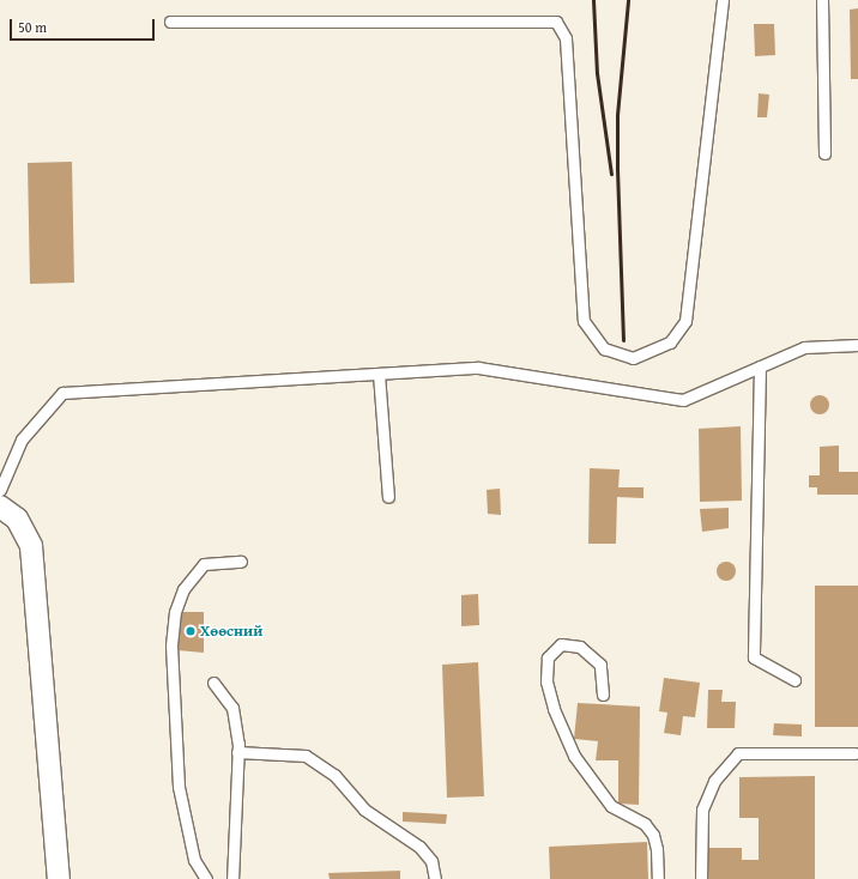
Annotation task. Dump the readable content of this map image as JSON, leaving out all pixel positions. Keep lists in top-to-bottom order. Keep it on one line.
{"places":["Хөөсний"],"scale_bar":"50 m"}
